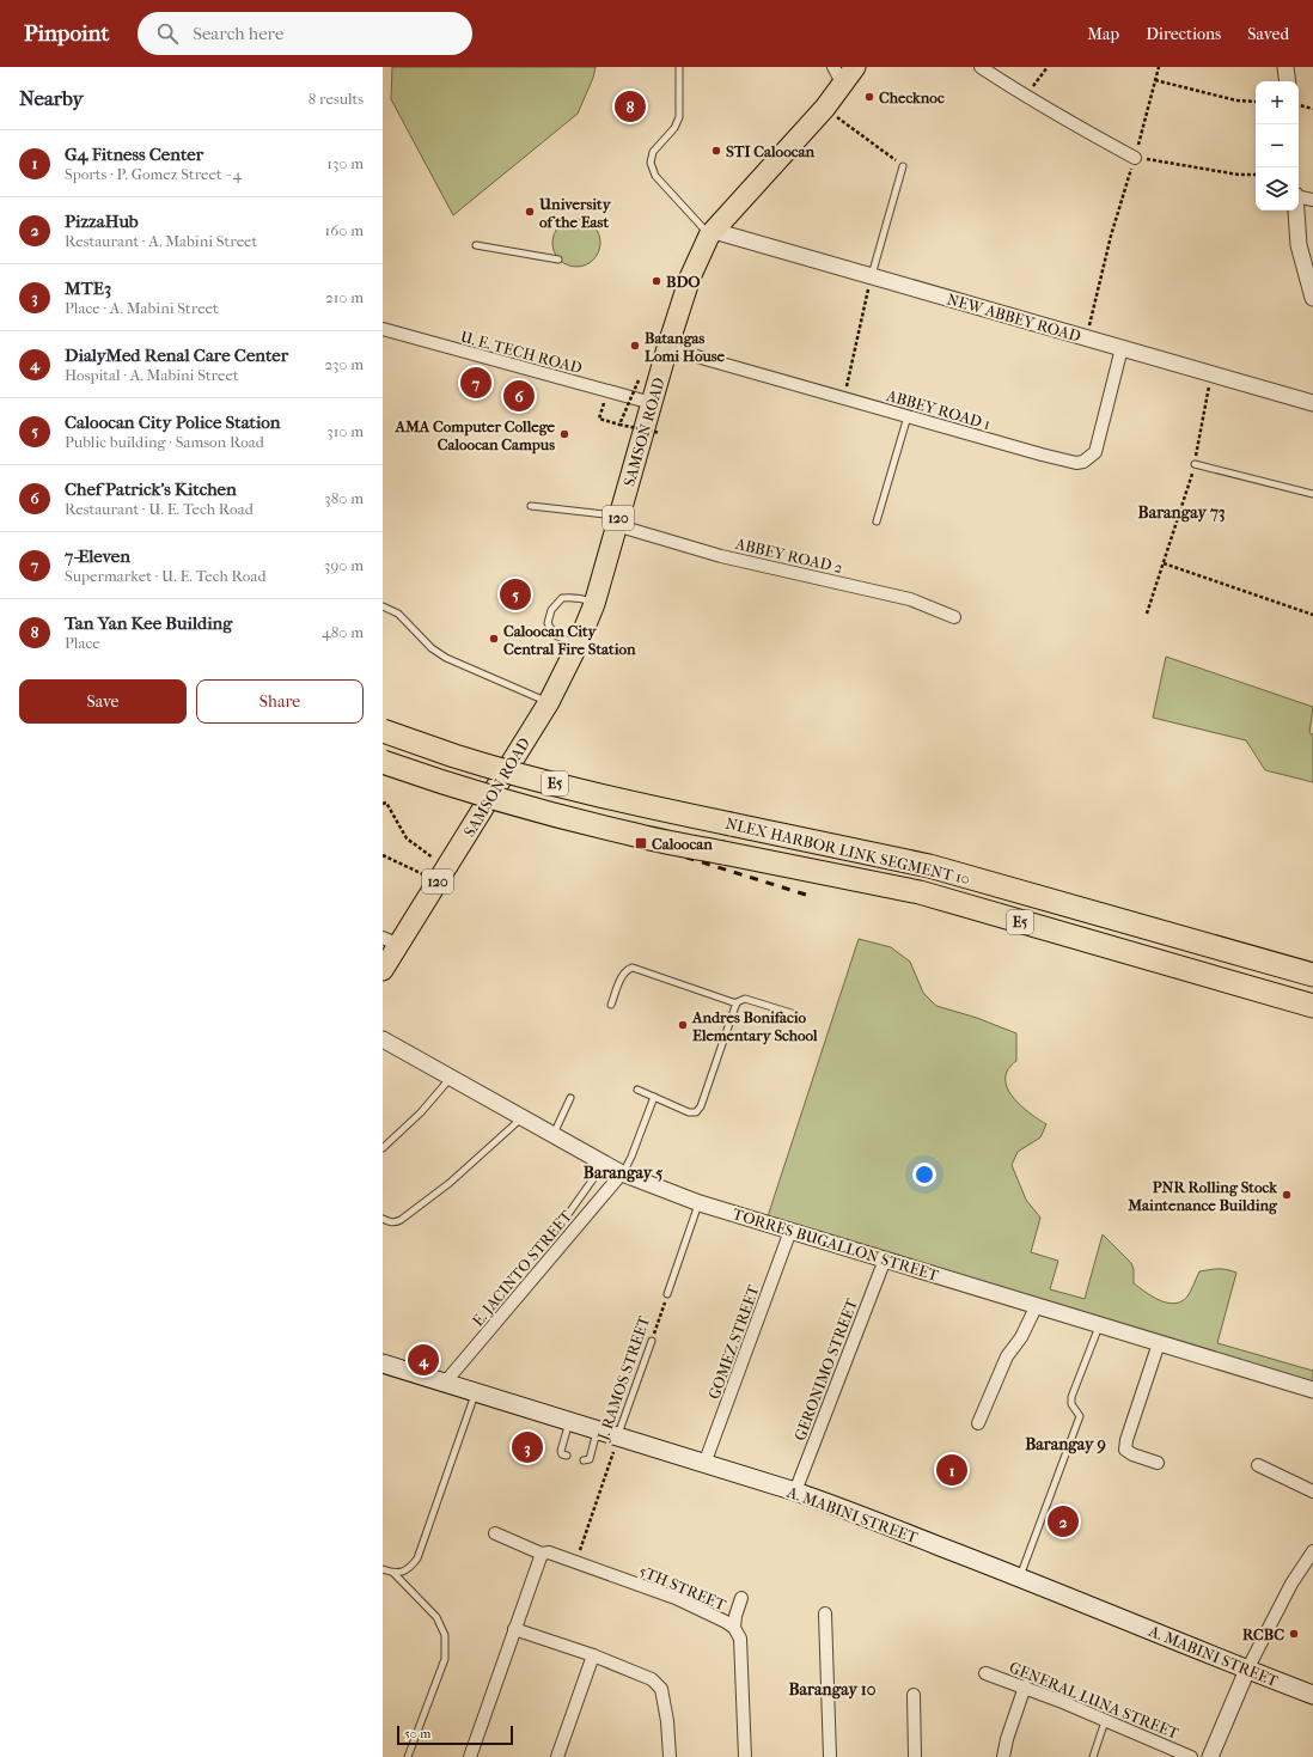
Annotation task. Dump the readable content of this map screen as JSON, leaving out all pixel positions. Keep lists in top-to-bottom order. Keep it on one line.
{"streets":{"highway":["SAMSON ROAD","120","E5","NLEX HARBOR LINK SEGMENT 10"],"main road":["A. MABINI STREET"],"street":["NEW ABBEY ROAD","U. E. TECH ROAD","ABBEY ROAD 1","ABBEY ROAD 2","TORRES BUGALLON STREET","E. JACINTO STREET","GOMEZ STREET","GERONIMO STREET","5TH STREET","GENERAL LUNA STREET"],"lane":["J. RAMOS STREET"]},"crossings":[["NEW ABBEY ROAD","ABBEY ROAD 1"],["NEW ABBEY ROAD","SAMSON ROAD"],["U. E. TECH ROAD","SAMSON ROAD"],["ABBEY ROAD 1","SAMSON ROAD"],["SAMSON ROAD","ABBEY ROAD 2"],["TORRES BUGALLON STREET","E. JACINTO STREET"],["TORRES BUGALLON STREET","GOMEZ STREET"],["TORRES BUGALLON STREET","GERONIMO STREET"],["E. JACINTO STREET","A. MABINI STREET"],["GOMEZ STREET","A. MABINI STREET"],["GERONIMO STREET","A. MABINI STREET"],["J. RAMOS STREET","A. MABINI STREET"],["J. RAMOS STREET","5TH STREET"]],"districts":["Barangay 73","Barangay 5","Barangay 9","Barangay 10"],"places":{"other":["Checknoc","STI Caloocan","University of the East","BDO","Batangas Lomi House","AMA Computer College Caloocan Campus","Caloocan City Central Fire Station","Andres Bonifacio Elementary School","PNR Rolling Stock Maintenance Building","RCBC"],"transit":["Caloocan"]},"scale_bar":"50 m","page":{"header":"Pinpoint","search":"Search here","nav":["Map","Directions","Saved"],"heading":["Nearby","8 results"],"map_buttons":["+","−"],"pins":["8","7","6","5","4","3","1","2"],"list":[{"mark":"1","name":"G4 Fitness Center","note":"Sports · P. Gomez Street - 4","value":"130 m"},{"mark":"2","name":"PizzaHub","note":"Restaurant · A. Mabini Street","value":"160 m"},{"mark":"3","name":"MTE3","note":"Place · A. Mabini Street","value":"210 m"},{"mark":"4","name":"DialyMed Renal Care Center","note":"Hospital · A. Mabini Street","value":"230 m"},{"mark":"5","name":"Caloocan City Police Station","note":"Public building · Samson Road","value":"310 m"},{"mark":"6","name":"Chef Patrick's Kitchen","note":"Restaurant · U. E. Tech Road","value":"380 m"},{"mark":"7","name":"7-Eleven","note":"Supermarket · U. E. Tech Road","value":"390 m"},{"mark":"8","name":"Tan Yan Kee Building","note":"Place","value":"480 m"}],"buttons":["Save","Share"],"scale":"50 m"}}
